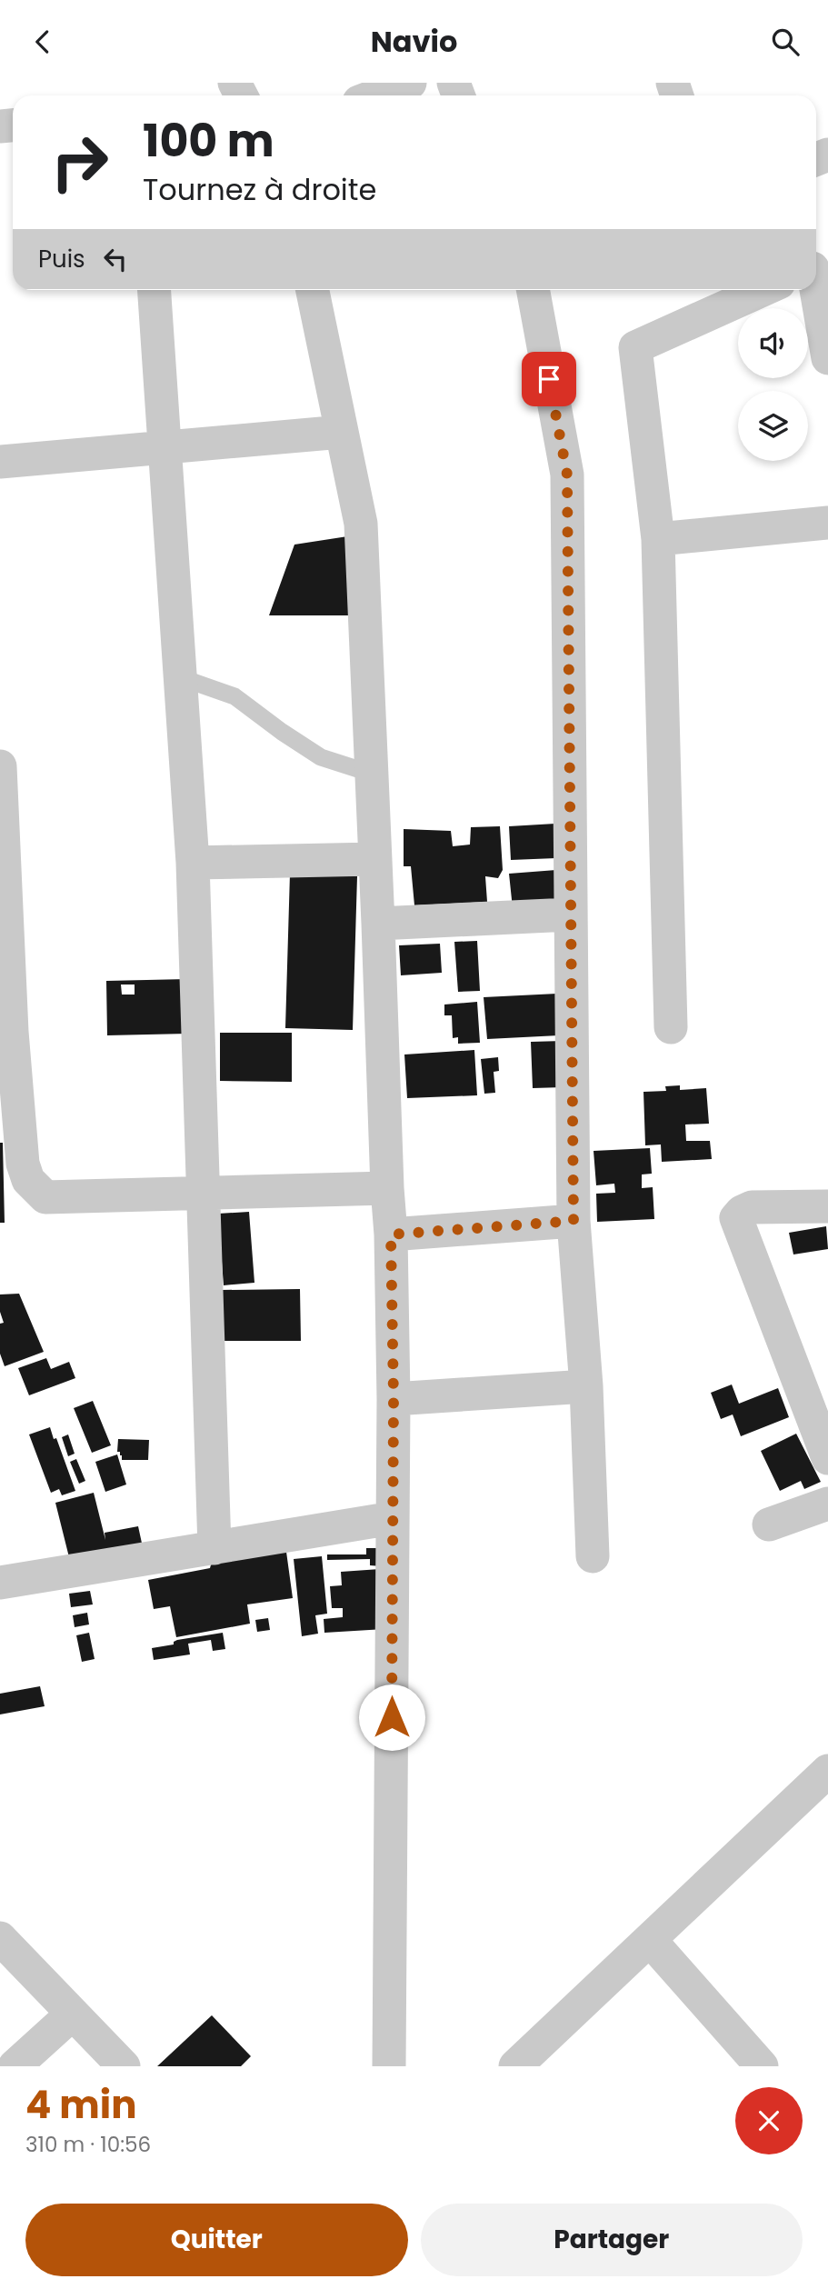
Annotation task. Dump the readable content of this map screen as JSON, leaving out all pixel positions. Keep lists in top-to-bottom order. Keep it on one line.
{"page":{"header":"Navio","turn":["100 m","Tournez à droite"],"then":"Puis","heading":["4 min","310 m · 10:56"],"buttons":["Quitter","Partager"]}}
